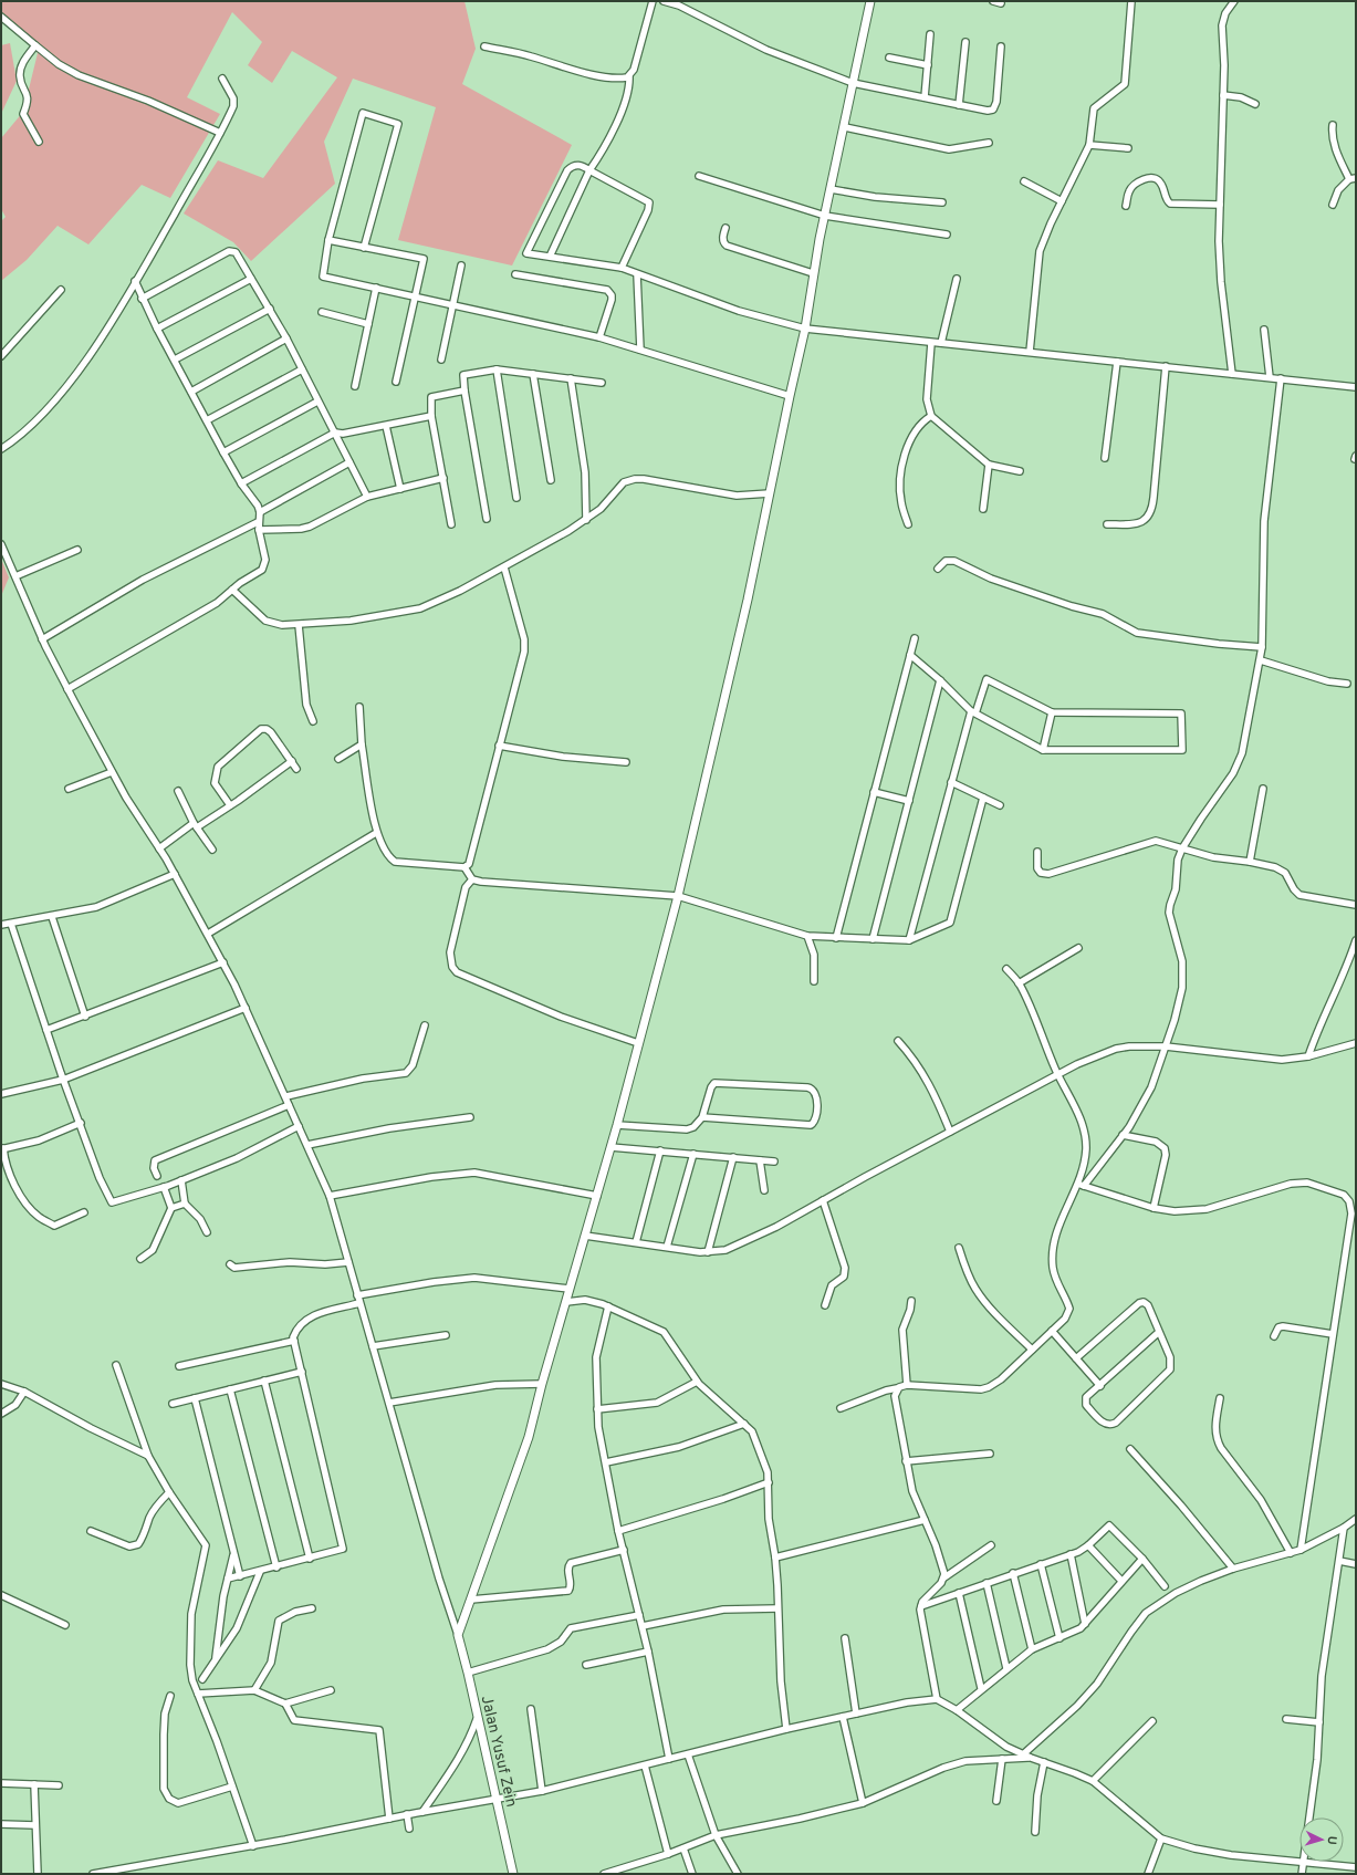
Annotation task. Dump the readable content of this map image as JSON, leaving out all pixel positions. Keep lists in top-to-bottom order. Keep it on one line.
{"streets":{"street":["Jalan Yusuf Zein"]},"north":"right"}
